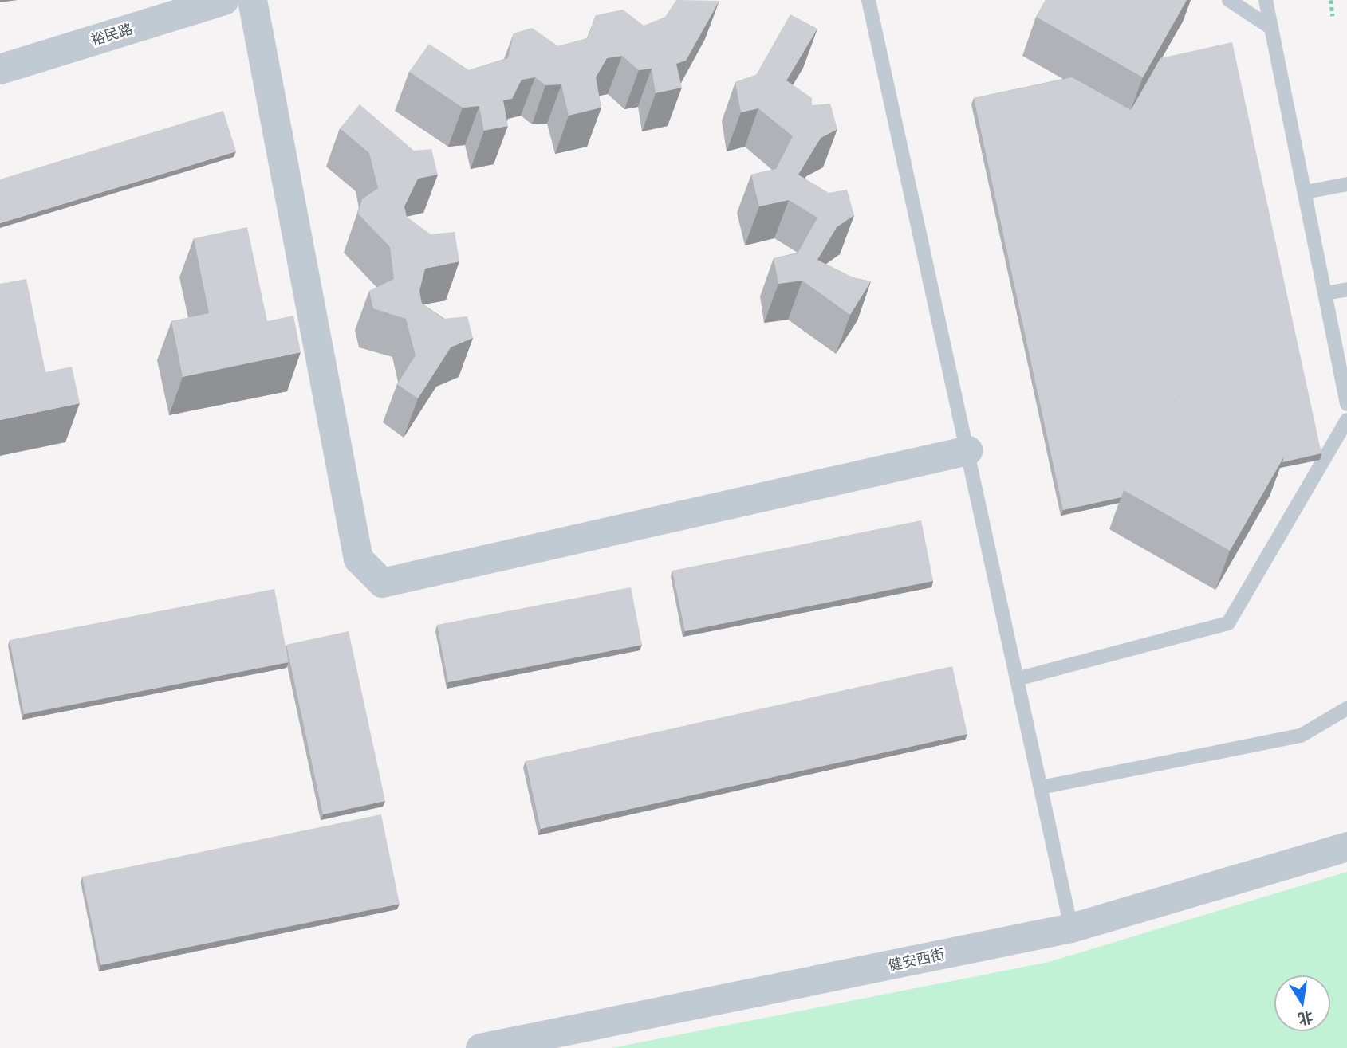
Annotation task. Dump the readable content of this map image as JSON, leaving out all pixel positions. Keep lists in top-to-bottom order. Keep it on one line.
{"streets":{"street":["裕民路","健安西街"]},"north":"bottom"}
